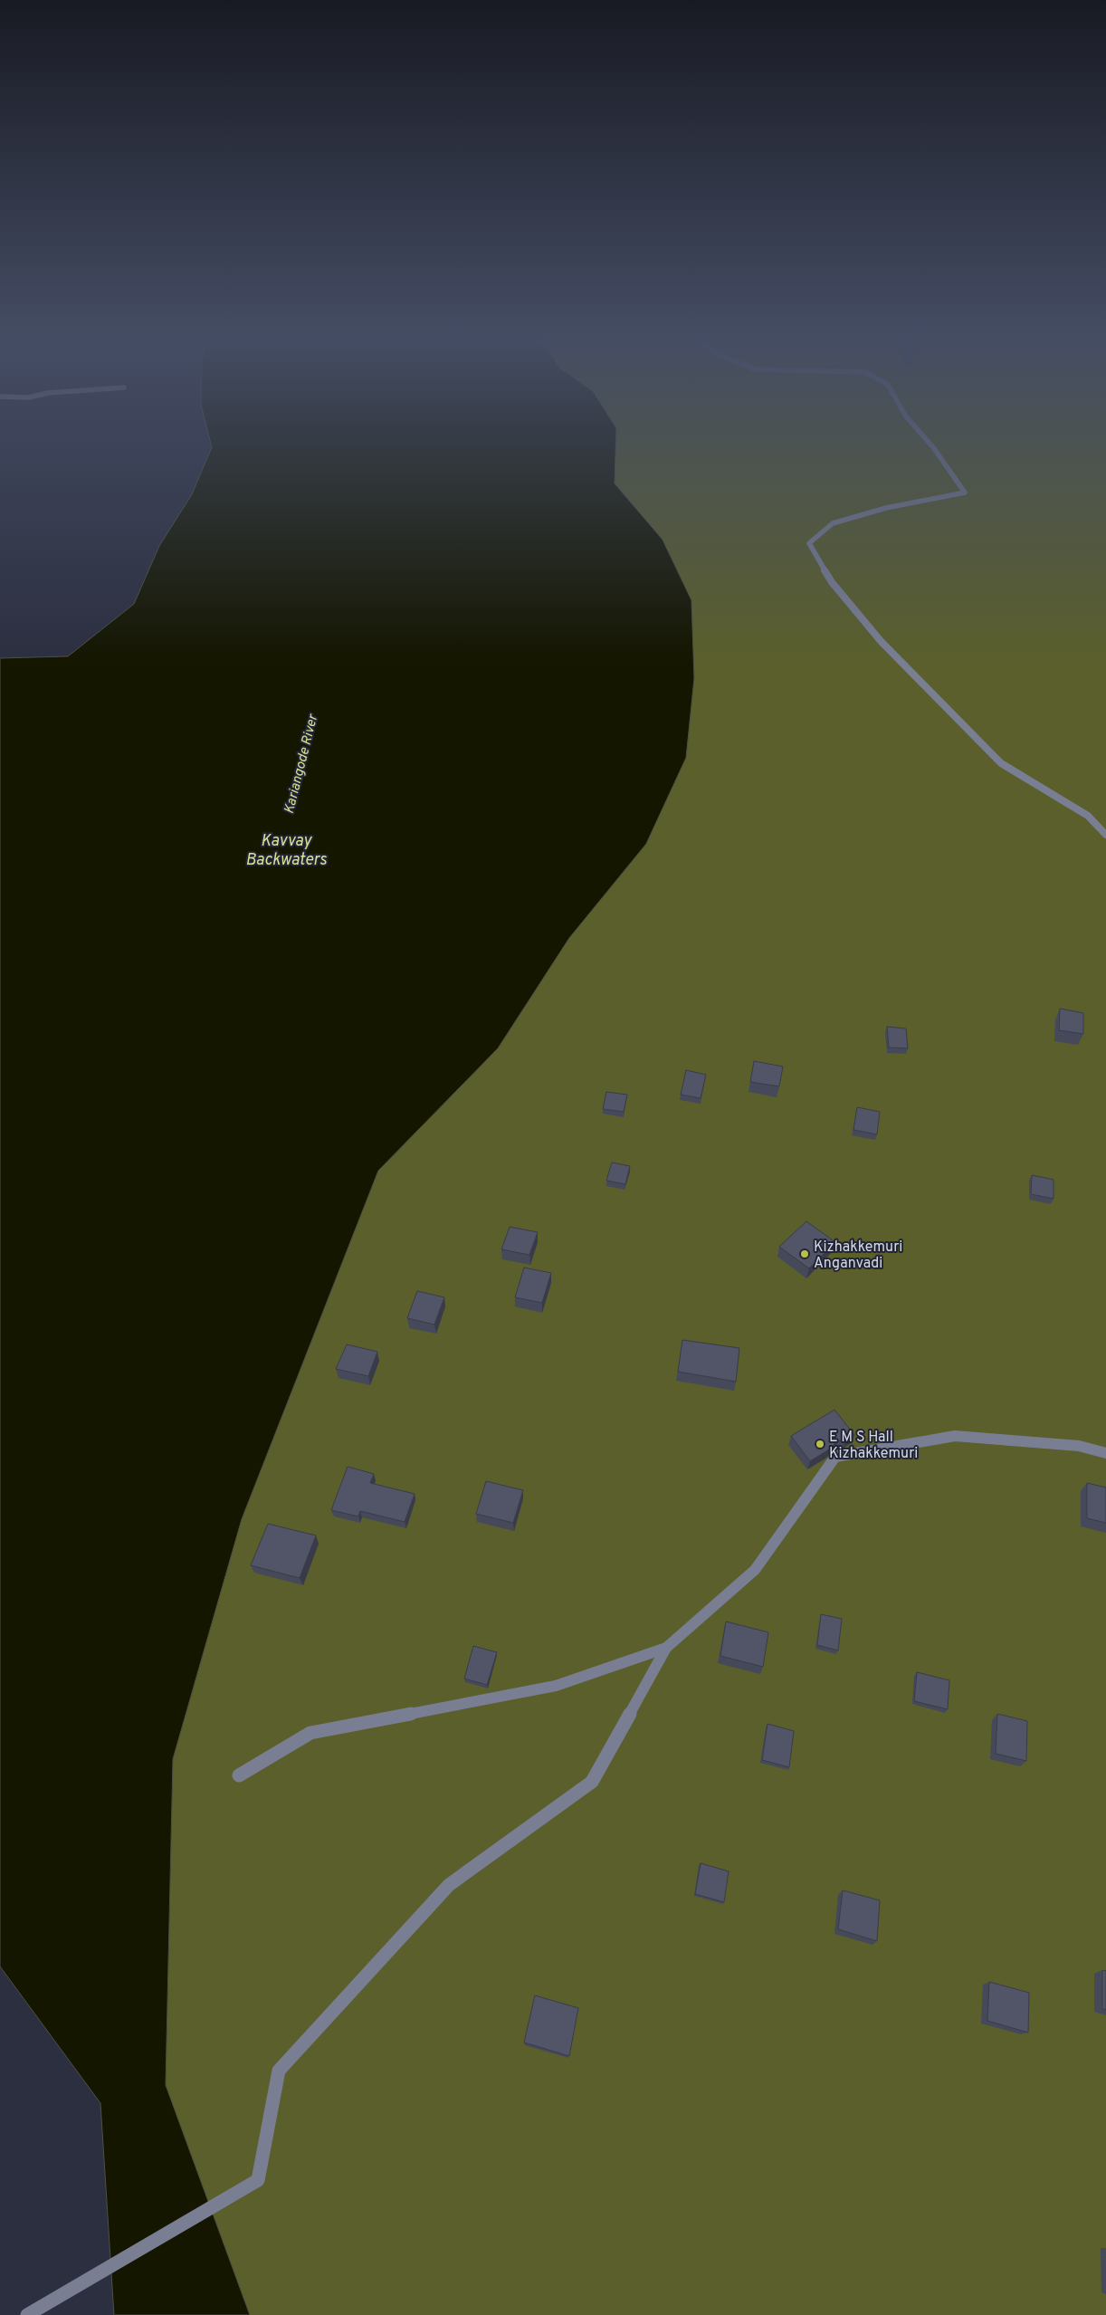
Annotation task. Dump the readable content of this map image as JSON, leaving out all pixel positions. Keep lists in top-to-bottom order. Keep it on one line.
{"water":["Kariangode River","Kavvay Backwaters"],"places":["Kizhakkemuri Anganvadi","E M S Hall Kizhakkemuri"]}
